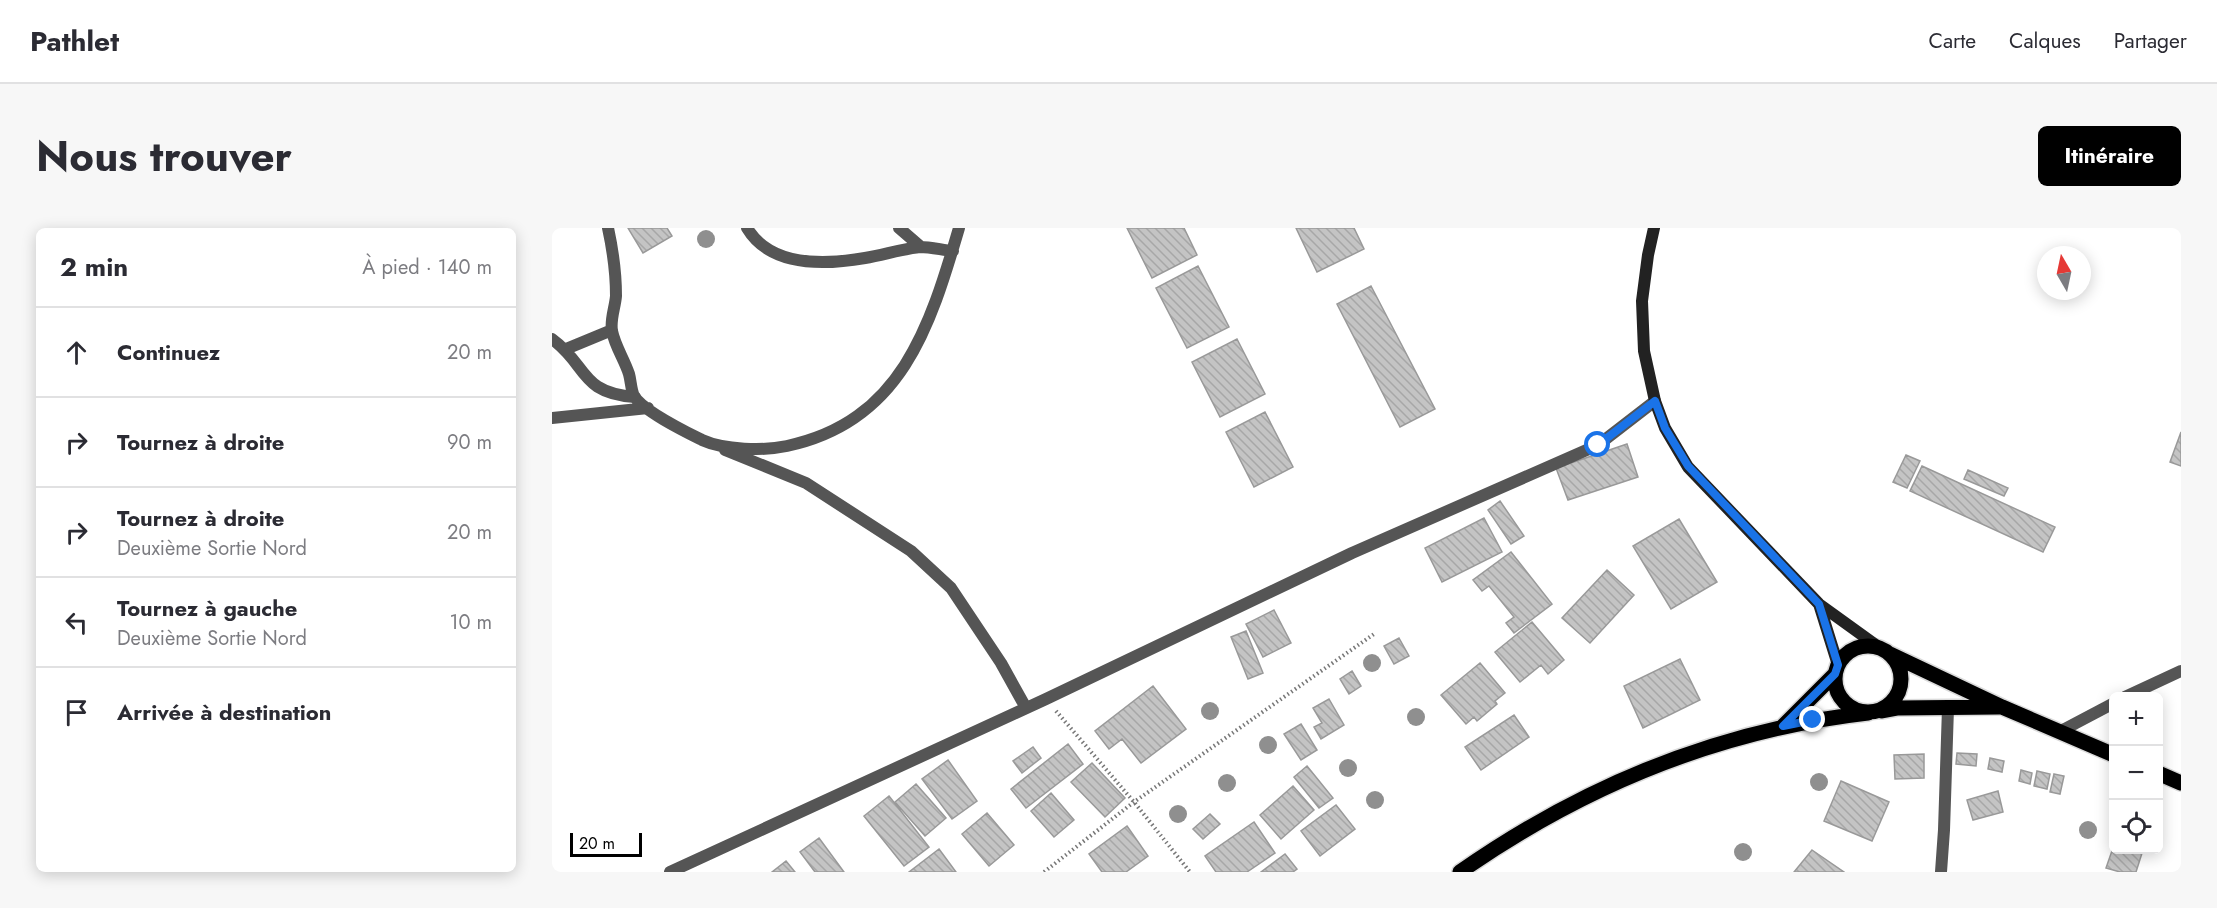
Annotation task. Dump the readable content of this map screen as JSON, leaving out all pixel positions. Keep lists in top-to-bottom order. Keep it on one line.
{"scale_bar":"20 m","north":"top","page":{"header":"Pathlet","nav":["Carte","Calques","Partager"],"title":"Nous trouver","buttons":"Itinéraire","heading":["2 min","À pied · 140 m"],"list":[["Continuez","20 m"],["Tournez à droite","90 m"],["Tournez à droite","Deuxième Sortie Nord","20 m"],["Tournez à gauche","Deuxième Sortie Nord","10 m"],"Arrivée à destination"],"map_buttons":["+","−"],"scale":"20 m"}}
